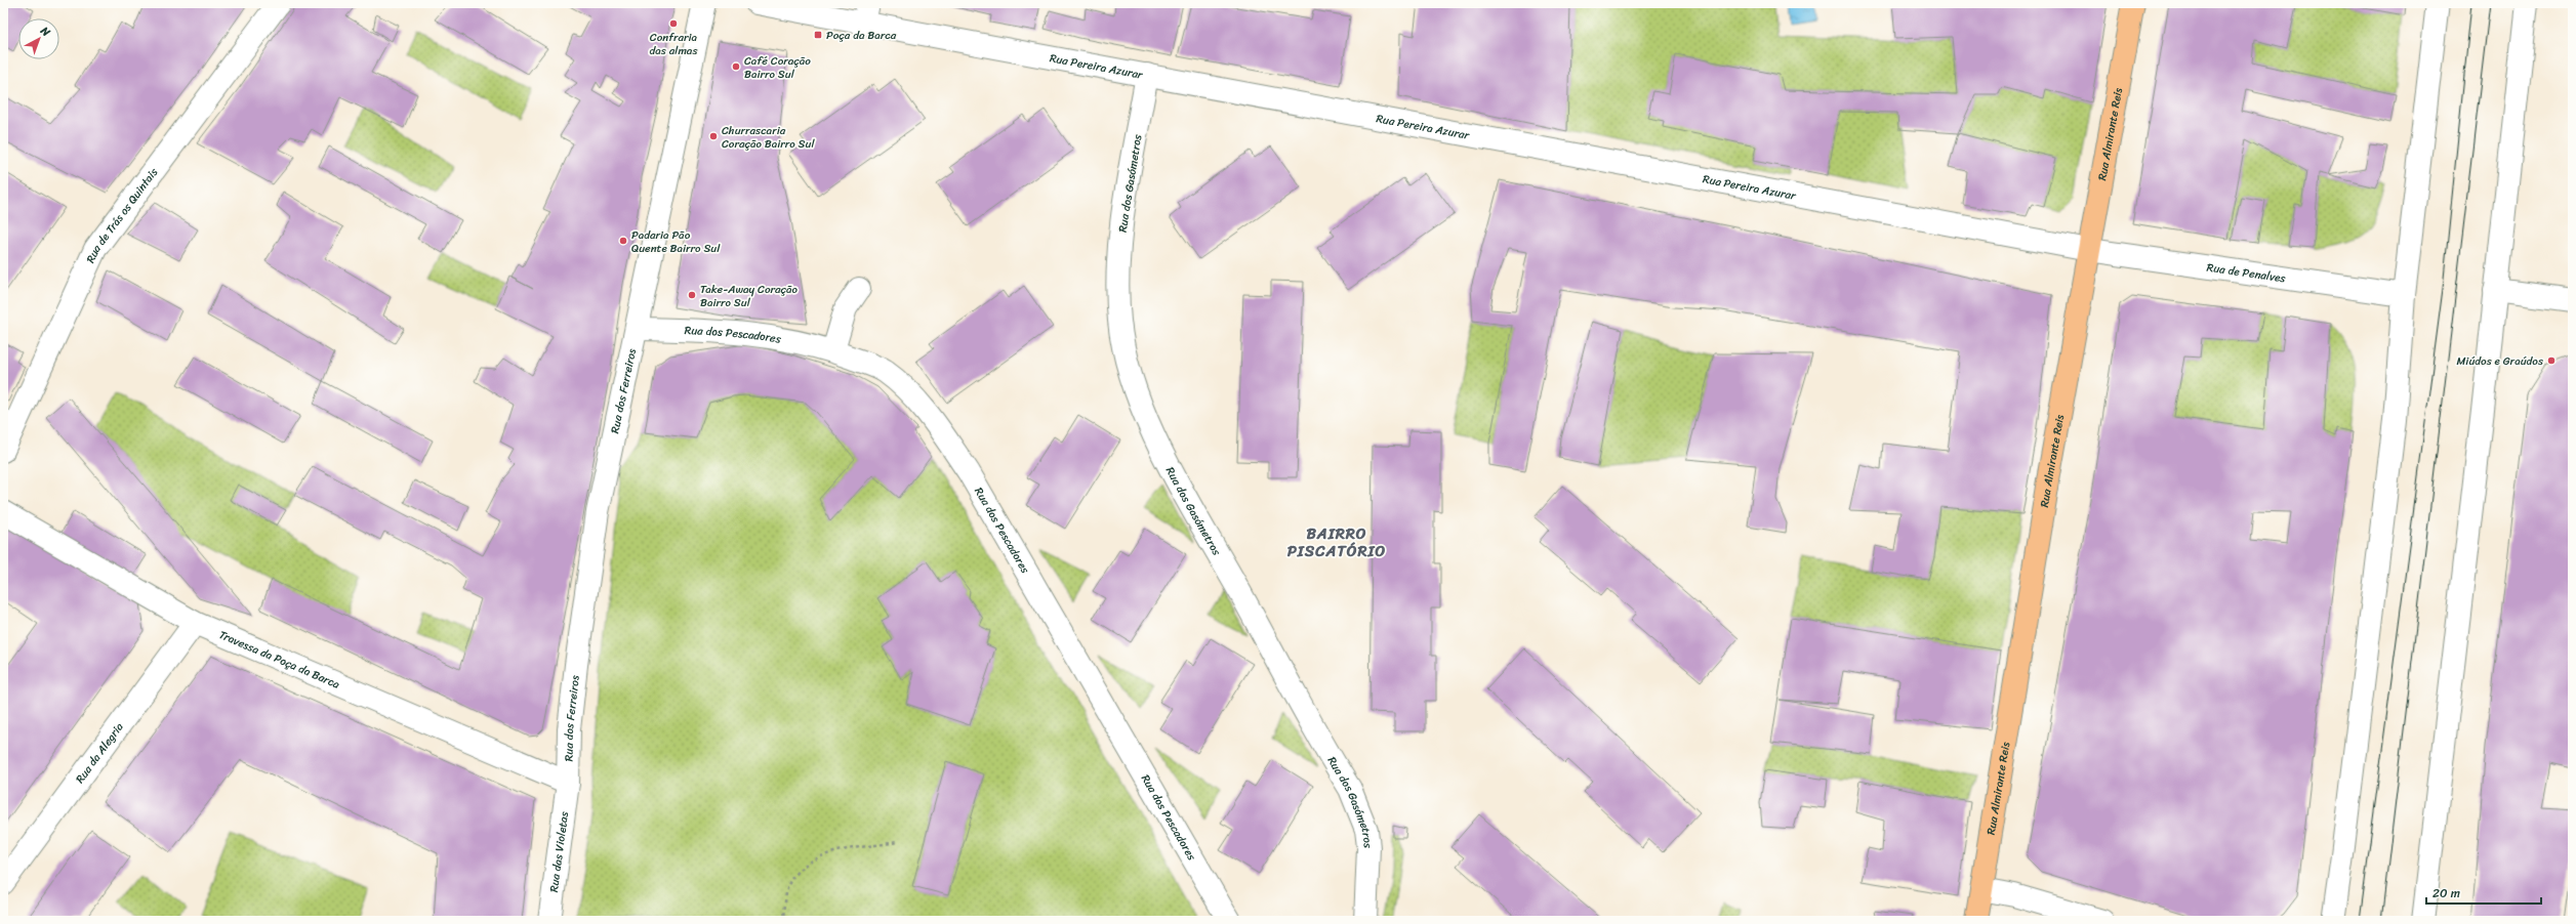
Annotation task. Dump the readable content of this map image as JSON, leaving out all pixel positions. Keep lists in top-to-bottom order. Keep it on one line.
{"streets":{"main road":["Rua Almirante Reis"],"street":["Rua Pereira Azurar","Rua dos Gasómetros","Rua de Trás os Quintais","Rua de Penalves","Rua dos Pescadores","Rua dos Ferreiros","Travessa da Poça da Barca","Rua da Alegria","Rua das Violetas"]},"crossings":[["Rua Pereira Azurar","Rua Almirante Reis"],["Rua Pereira Azurar","Rua dos Gasómetros"],["Rua Pereira Azurar","Rua de Penalves"],["Rua Almirante Reis","Rua de Penalves"],["Rua dos Pescadores","Rua dos Ferreiros"],["Rua dos Ferreiros","Travessa da Poça da Barca"],["Rua dos Ferreiros","Rua das Violetas"],["Travessa da Poça da Barca","Rua da Alegria"],["Travessa da Poça da Barca","Rua das Violetas"]],"districts":["BAIRRO PISCATÓRIO"],"places":{"other":["Confraria das almas","Café Coração Bairro Sul","Churrascaria Coração Bairro Sul","Padaria Pão Quente Bairro Sul","Take-Away Coração Bairro Sul","Miúdos e Graúdos"],"transit":["Poça da Barca"]},"scale_bar":"20 m","north":"top right"}
